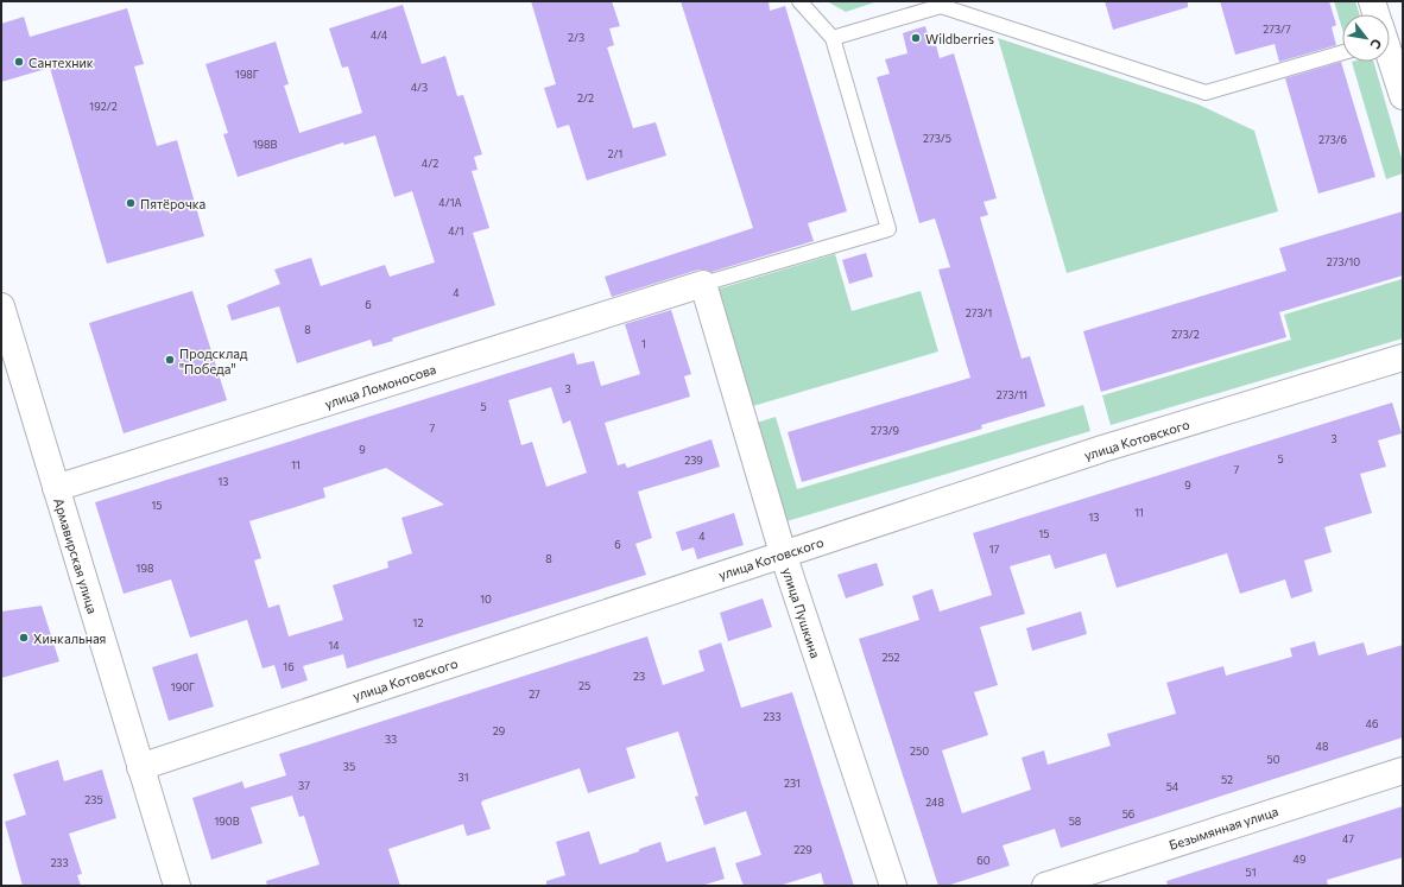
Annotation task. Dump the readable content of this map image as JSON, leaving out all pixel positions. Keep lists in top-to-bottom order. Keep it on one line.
{"streets":{"street":["улица Ломоносова","улица Котовского","Армавирская улица","улица Пушкина","Безымянная улица"]},"crossings":[["улица Ломоносова","Армавирская улица"],["улица Ломоносова","улица Пушкина"],["улица Котовского","Армавирская улица"],["улица Котовского","улица Пушкина"]],"places":["Wildberries","Сантехник","Пятёрочка","Продсклад \"Победа\"","Хинкальная"],"house_numbers":["273/7","4/4","2/3","198Г","4/3","2/2","192/2","273/5","273/6","198В","2/1","4/2","4/1А","4/1","273/10","4","6","273/1","8","273/2","1","3","273/11","5","7","273/9","3","9","5","239","11","7","13","9","15","11","13","15","4","6","17","8","198","10","12","14","252","16","23","25","190Г","27","233","46","29","33","48","250","50","35","31","52","231","37","54","235","248","56","190В","58","47","229","49","60","233","51"],"north":"bottom right"}
